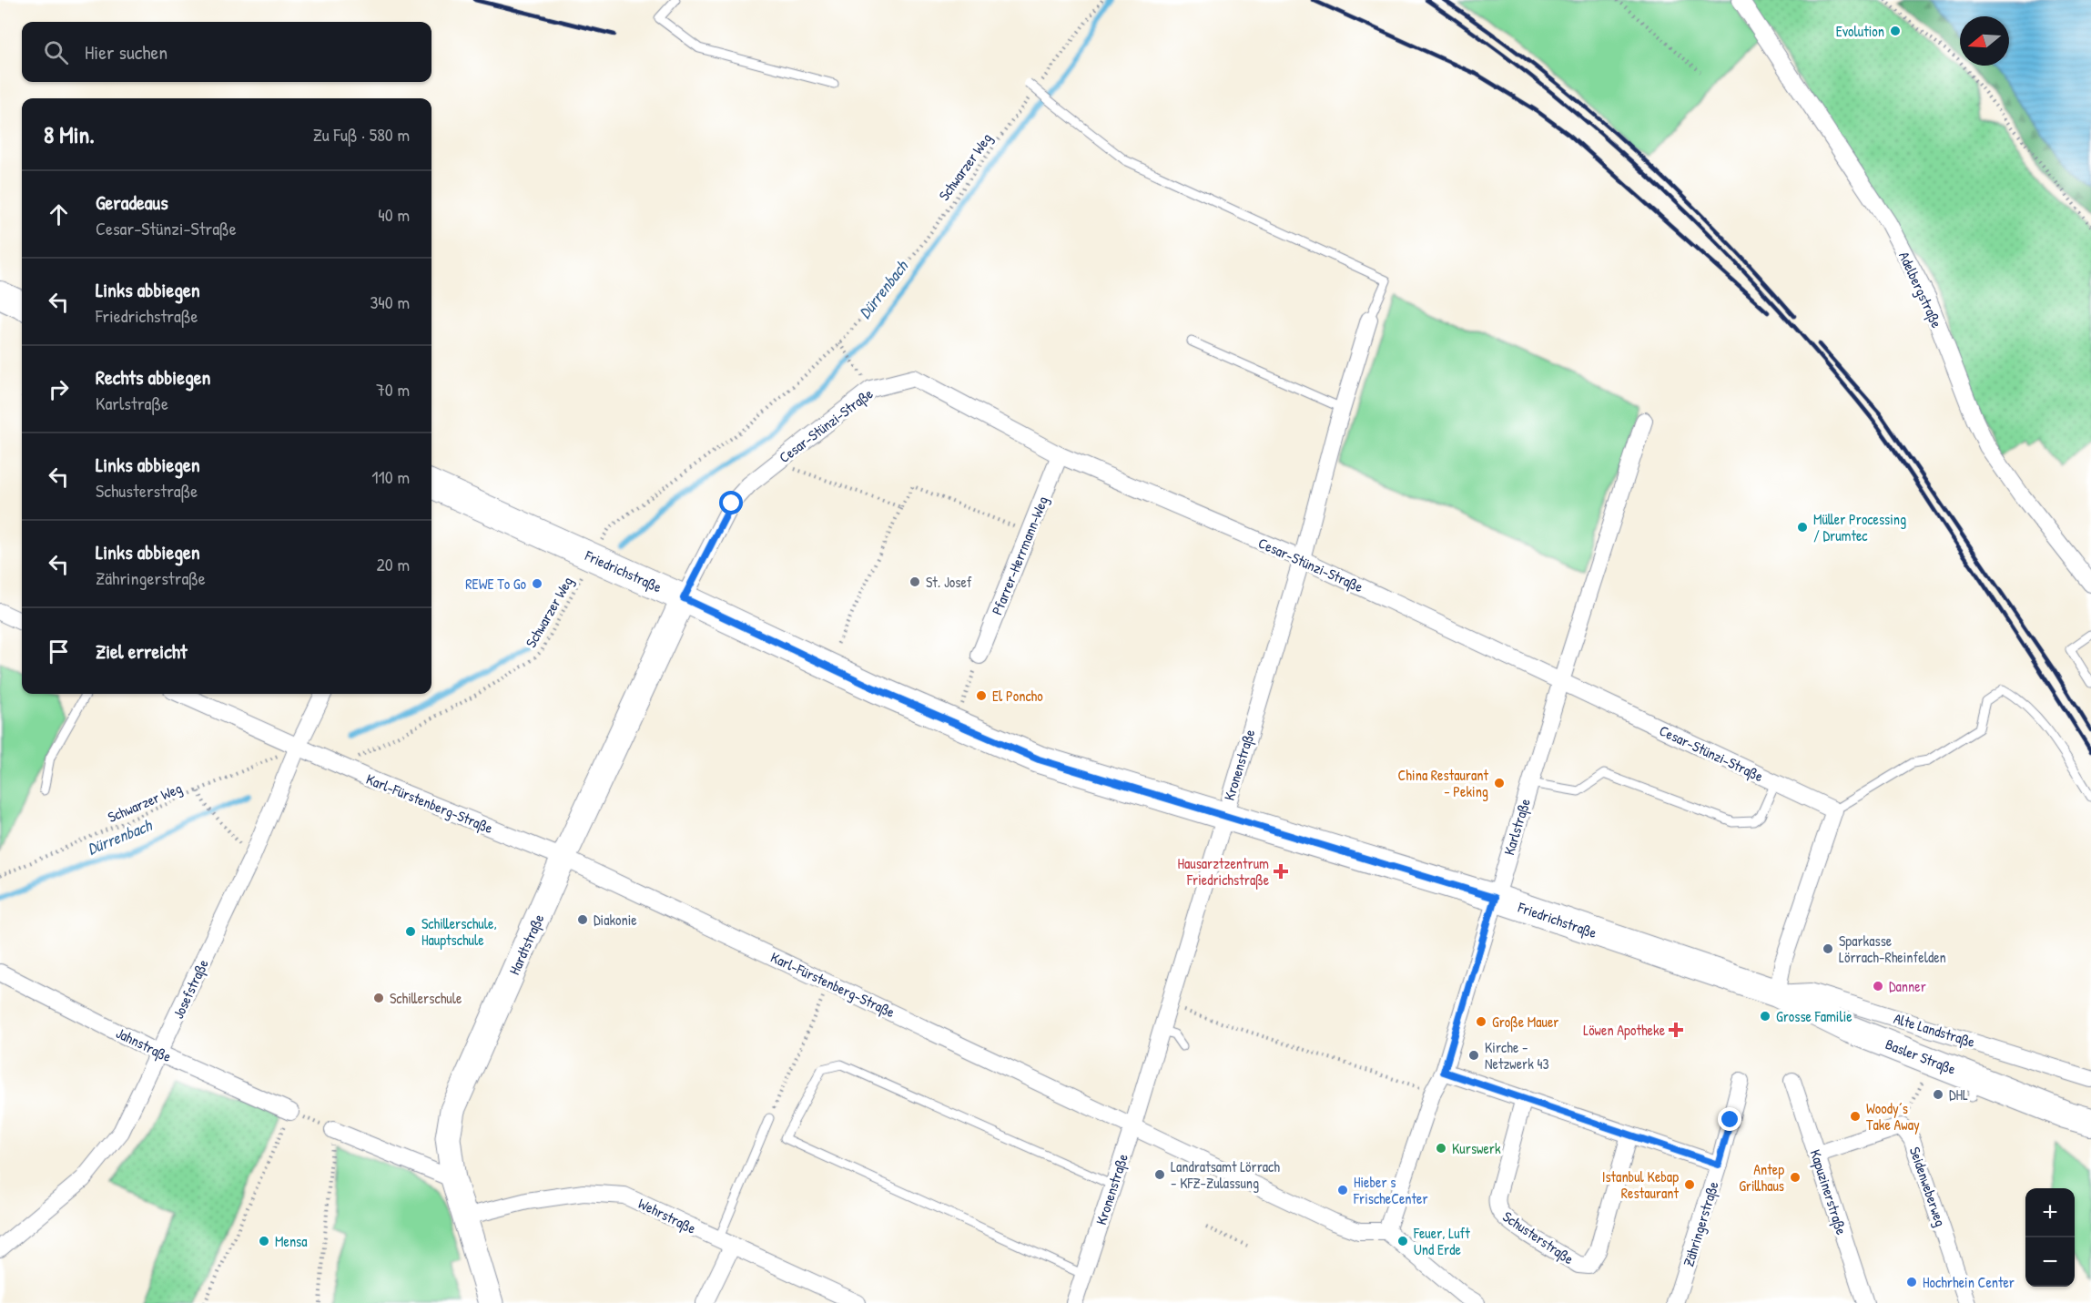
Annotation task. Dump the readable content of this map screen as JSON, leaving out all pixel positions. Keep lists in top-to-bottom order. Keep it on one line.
{"streets":{"main road":["Friedrichstraße","Basler Straße"],"street":["Adelbergstraße","Cesar-Stünzi-Straße","Pfarrer-Herrmann-Weg","Kronenstraße","Karl-Fürstenberg-Straße","Karlstraße","Hardtstraße","Josefstraße","Alte Landstraße","Jahnstraße","Seidenweberweg","Kapuzinerstraße","Wehrstraße","Zähringerstraße","Schusterstraße"],"path":["Schwarzer Weg"]},"crossings":[["Schwarzer Weg","Friedrichstraße"],["Schwarzer Weg","Karl-Fürstenberg-Straße"],["Schwarzer Weg","Josefstraße"],["Cesar-Stünzi-Straße","Pfarrer-Herrmann-Weg"],["Cesar-Stünzi-Straße","Friedrichstraße"],["Cesar-Stünzi-Straße","Kronenstraße"],["Cesar-Stünzi-Straße","Karlstraße"],["Cesar-Stünzi-Straße","Hardtstraße"],["Friedrichstraße","Kronenstraße"],["Friedrichstraße","Karlstraße"],["Friedrichstraße","Hardtstraße"],["Friedrichstraße","Alte Landstraße"],["Friedrichstraße","Basler Straße"],["Kronenstraße","Karl-Fürstenberg-Straße"],["Karl-Fürstenberg-Straße","Karlstraße"],["Karl-Fürstenberg-Straße","Hardtstraße"],["Karl-Fürstenberg-Straße","Josefstraße"],["Hardtstraße","Wehrstraße"],["Josefstraße","Jahnstraße"],["Alte Landstraße","Basler Straße"]],"water":["Dürrenbach"],"places":{"other":["Evolution","Müller Processing / Drumtec","St. Josef","REWE To Go","El Poncho","China Restaurant - Peking","Diakonie","Schillerschule, Hauptschule","Sparkasse Lörrach-Rheinfelden","Danner","Schillerschule","Grosse Familie","Große Mauer","Kirche - Netzwerk 43","DHL","Woody´s Take Away","Kurswerk","Landratsamt Lörrach - KFZ-Zulassung","Antep Grillhaus","Istanbul Kebap Restaurant","Hieber s FrischeCenter","Mensa","Feuer, Luft Und Erde","Hochrhein Center"],"health":["Hausarztzentrum Friedrichstraße","Löwen Apotheke"]},"north":"left","page":{"search":"Hier suchen","heading":["8 Min.","Zu Fuß · 580 m"],"list":[["Geradeaus","Cesar-Stünzi-Straße","40 m"],["Links abbiegen","Friedrichstraße","340 m"],["Rechts abbiegen","Karlstraße","70 m"],["Links abbiegen","Schusterstraße","110 m"],["Links abbiegen","Zähringerstraße","20 m"],"Ziel erreicht"],"map_buttons":["+","−"]}}
